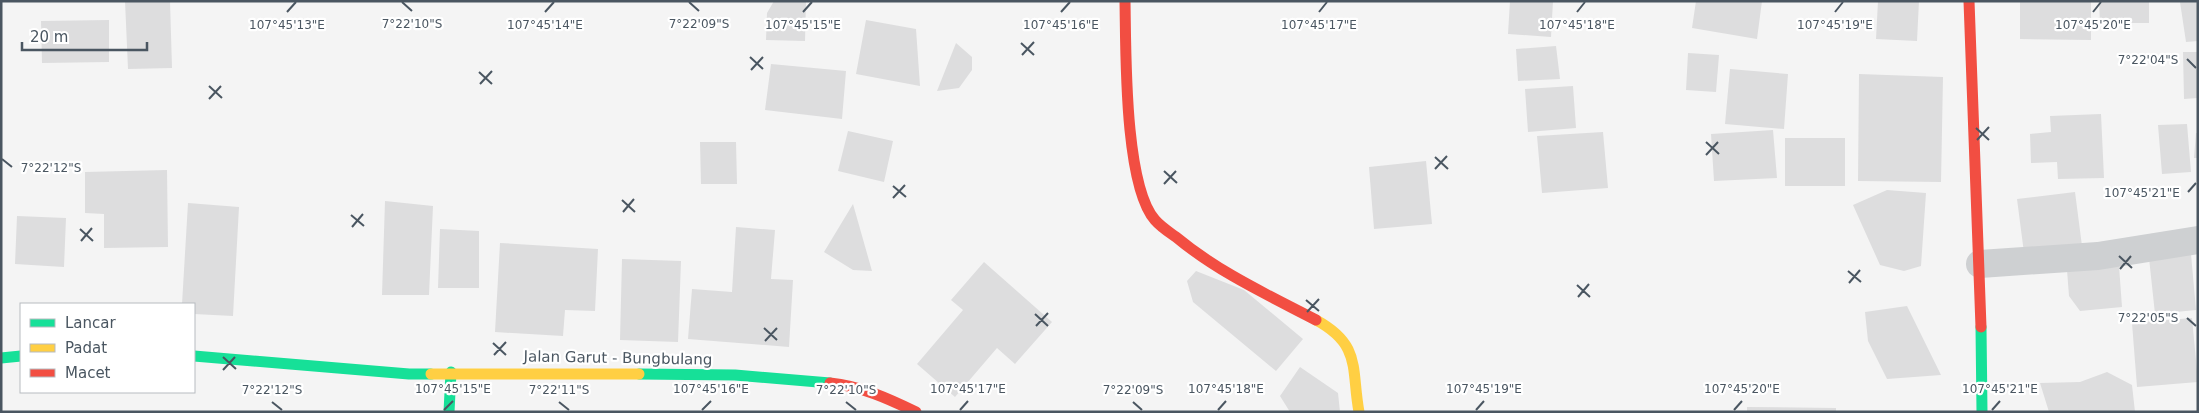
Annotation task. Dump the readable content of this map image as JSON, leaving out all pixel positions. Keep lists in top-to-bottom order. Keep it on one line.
{"streets":{"street":["Jalan Garut - Bungbulang"]},"legend":["Lancar","Padat","Macet"],"scale_bar":"20 m","coordinates":["7°22'10\"S","7°22'09\"S","107°45'13\"E","107°45'14\"E","107°45'15\"E","107°45'18\"E","107°45'20\"E","107°45'16\"E","107°45'17\"E","107°45'19\"E","7°22'04\"S","7°22'12\"S","107°45'21\"E","7°22'05\"S","7°22'11\"S"]}
